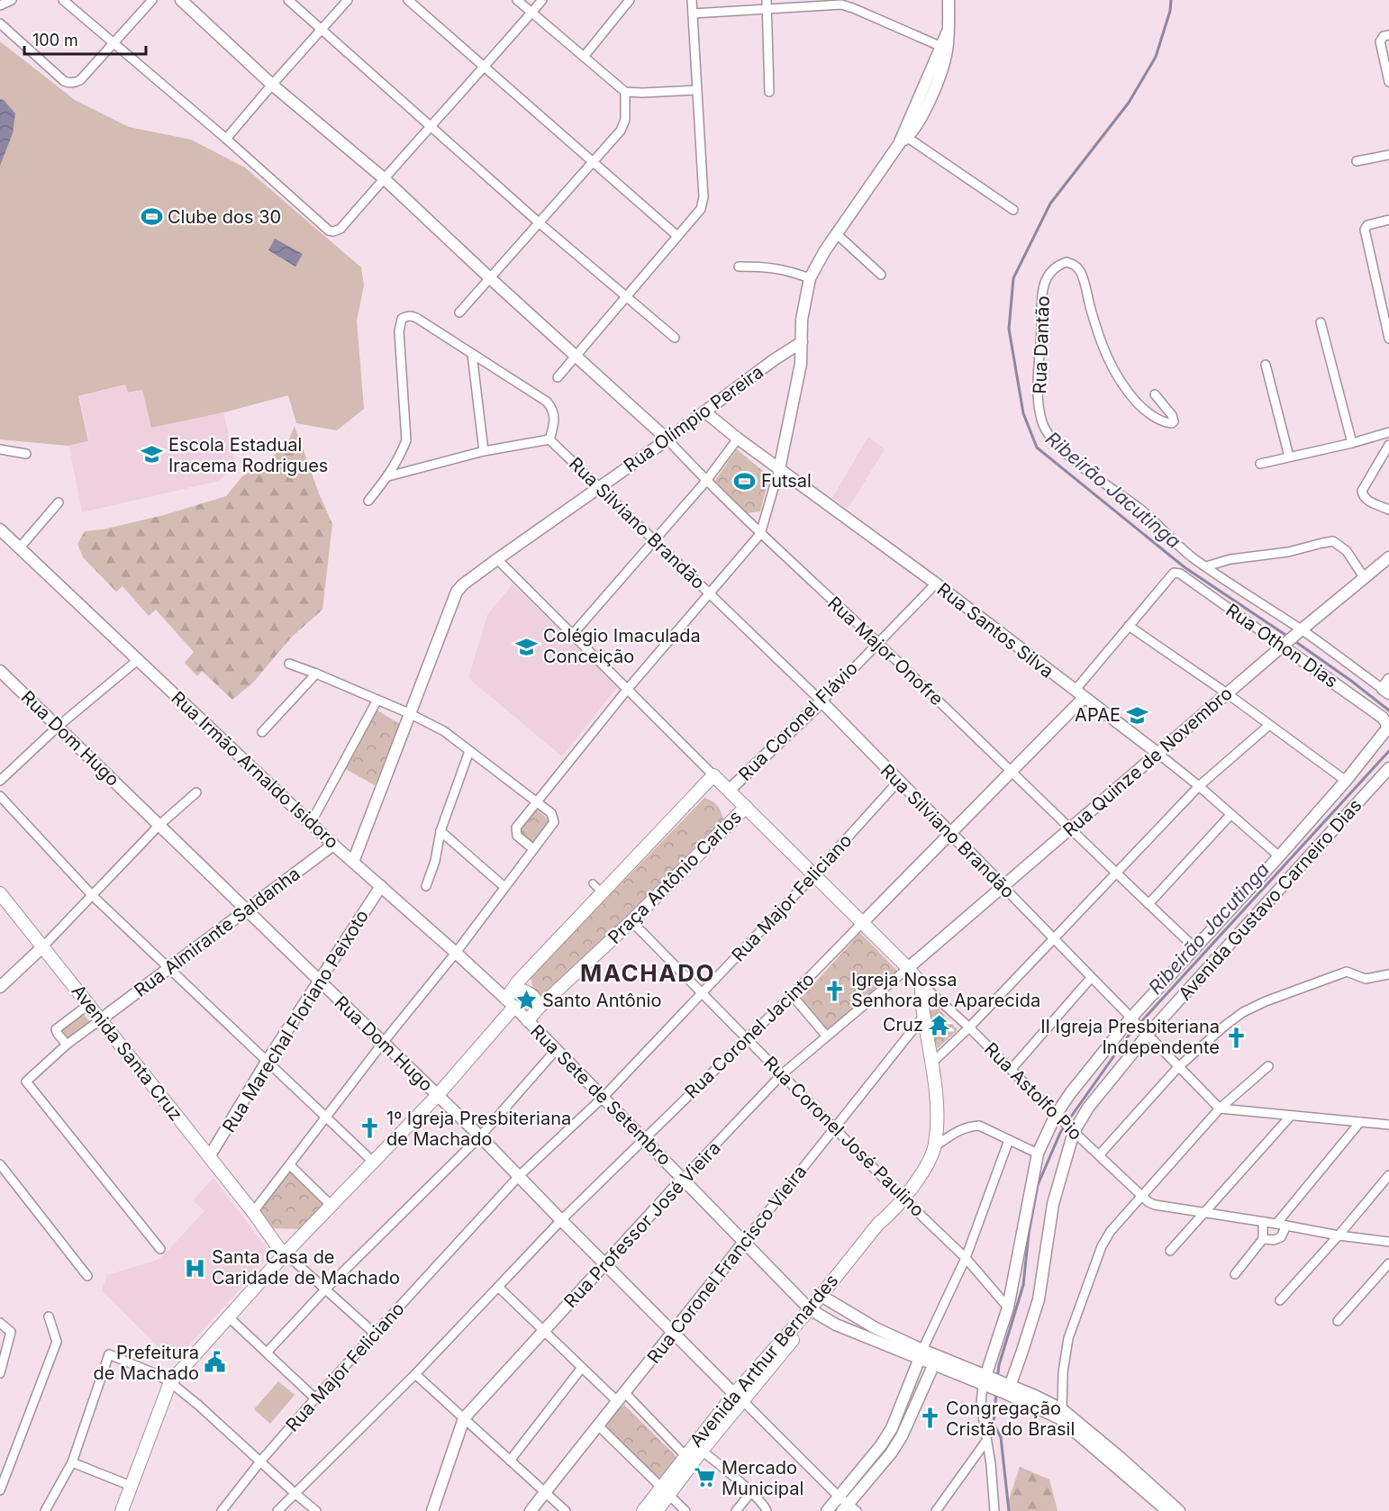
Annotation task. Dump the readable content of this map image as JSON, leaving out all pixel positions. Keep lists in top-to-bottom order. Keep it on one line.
{"streets":{"main road":["Praça Antônio Carlos","Avenida Santa Cruz","Rua Astolfo Pio","Avenida Arthur Bernardes"],"street":["Rua Dantão","Rua Olímpio Pereira","Rua Silviano Brandão","Rua Santos Silva","Rua Othon Dias","Rua Major Onofre","Rua Coronel Flávio","Rua Dom Hugo","Rua Quinze de Novembro","Rua Irmão Arnaldo Isidoro","Rua Major Feliciano","Avenida Gustavo Carneiro Dias","Rua Almirante Saldanha","Rua Marechal Floriano Peixoto","Rua Coronel Jacinto","Rua Sete de Setembro","Rua Coronel José Paulino","Rua Professor José Vieira","Rua Coronel Francisco Vieira"]},"crossings":[["Rua Dantão","Rua Othon Dias"],["Rua Olímpio Pereira","Rua Silviano Brandão"],["Rua Olímpio Pereira","Rua Santos Silva"],["Rua Olímpio Pereira","Rua Major Onofre"],["Rua Olímpio Pereira","Rua Irmão Arnaldo Isidoro"],["Rua Silviano Brandão","Rua Coronel Flávio"],["Rua Silviano Brandão","Rua Quinze de Novembro"],["Rua Silviano Brandão","Rua Major Feliciano"],["Rua Silviano Brandão","Avenida Gustavo Carneiro Dias"],["Rua Silviano Brandão","Rua Coronel Jacinto"],["Rua Santos Silva","Rua Coronel Flávio"],["Rua Santos Silva","Rua Quinze de Novembro"],["Rua Santos Silva","Avenida Gustavo Carneiro Dias"],["Rua Santos Silva","Rua Coronel Jacinto"],["Rua Othon Dias","Rua Quinze de Novembro"],["Rua Othon Dias","Avenida Gustavo Carneiro Dias"],["Rua Othon Dias","Rua Coronel Jacinto"],["Rua Major Onofre","Rua Coronel Flávio"],["Rua Major Onofre","Rua Quinze de Novembro"],["Rua Major Onofre","Avenida Gustavo Carneiro Dias"],["Rua Major Onofre","Rua Coronel Jacinto"],["Rua Coronel Flávio","Praça Antônio Carlos"],["Rua Dom Hugo","Rua Major Feliciano"],["Rua Dom Hugo","Rua Almirante Saldanha"],["Rua Dom Hugo","Rua Marechal Floriano Peixoto"],["Rua Dom Hugo","Rua Coronel Jacinto"],["Rua Dom Hugo","Rua Professor José Vieira"],["Rua Dom Hugo","Rua Coronel Francisco Vieira"],["Rua Dom Hugo","Avenida Arthur Bernardes"],["Rua Quinze de Novembro","Rua Astolfo Pio"],["Rua Quinze de Novembro","Rua Professor José Vieira"],["Rua Irmão Arnaldo Isidoro","Rua Almirante Saldanha"],["Rua Irmão Arnaldo Isidoro","Rua Marechal Floriano Peixoto"],["Praça Antônio Carlos","Rua Astolfo Pio"],["Praça Antônio Carlos","Rua Sete de Setembro"],["Praça Antônio Carlos","Rua Coronel José Paulino"],["Rua Major Feliciano","Rua Astolfo Pio"],["Rua Major Feliciano","Rua Sete de Setembro"],["Rua Major Feliciano","Rua Coronel José Paulino"],["Avenida Gustavo Carneiro Dias","Rua Astolfo Pio"],["Avenida Gustavo Carneiro Dias","Rua Coronel José Paulino"],["Rua Almirante Saldanha","Avenida Santa Cruz"],["Rua Marechal Floriano Peixoto","Avenida Santa Cruz"],["Rua Coronel Jacinto","Rua Astolfo Pio"],["Rua Coronel Jacinto","Rua Sete de Setembro"],["Rua Coronel Jacinto","Rua Coronel José Paulino"],["Rua Astolfo Pio","Rua Professor José Vieira"],["Rua Astolfo Pio","Avenida Arthur Bernardes"],["Rua Sete de Setembro","Rua Professor José Vieira"],["Rua Sete de Setembro","Rua Coronel Francisco Vieira"],["Rua Sete de Setembro","Avenida Arthur Bernardes"],["Rua Coronel José Paulino","Rua Professor José Vieira"],["Rua Coronel José Paulino","Rua Coronel Francisco Vieira"],["Rua Coronel José Paulino","Avenida Arthur Bernardes"],["Rua Coronel Francisco Vieira","Avenida Arthur Bernardes"]],"districts":["MACHADO"],"water":["Ribeirão Jacutinga"],"places":{"sports":["Clube dos 30","Futsal"],"school or university":["Escola Estadual Iracema Rodrigues","Colégio Imaculada Conceição","APAE"],"church":["Igreja Nossa Senhora de Aparecida","II Igreja Presbiteriana Independente","1º Igreja Presbiteriana de Machado","Congregação Cristã do Brasil"],"place":["Santo Antônio"],"temple":["Cruz"],"hospital":["Santa Casa de Caridade de Machado"],"public building":["Prefeitura de Machado"],"supermarket":["Mercado Municipal"]},"scale_bar":"100 m"}
